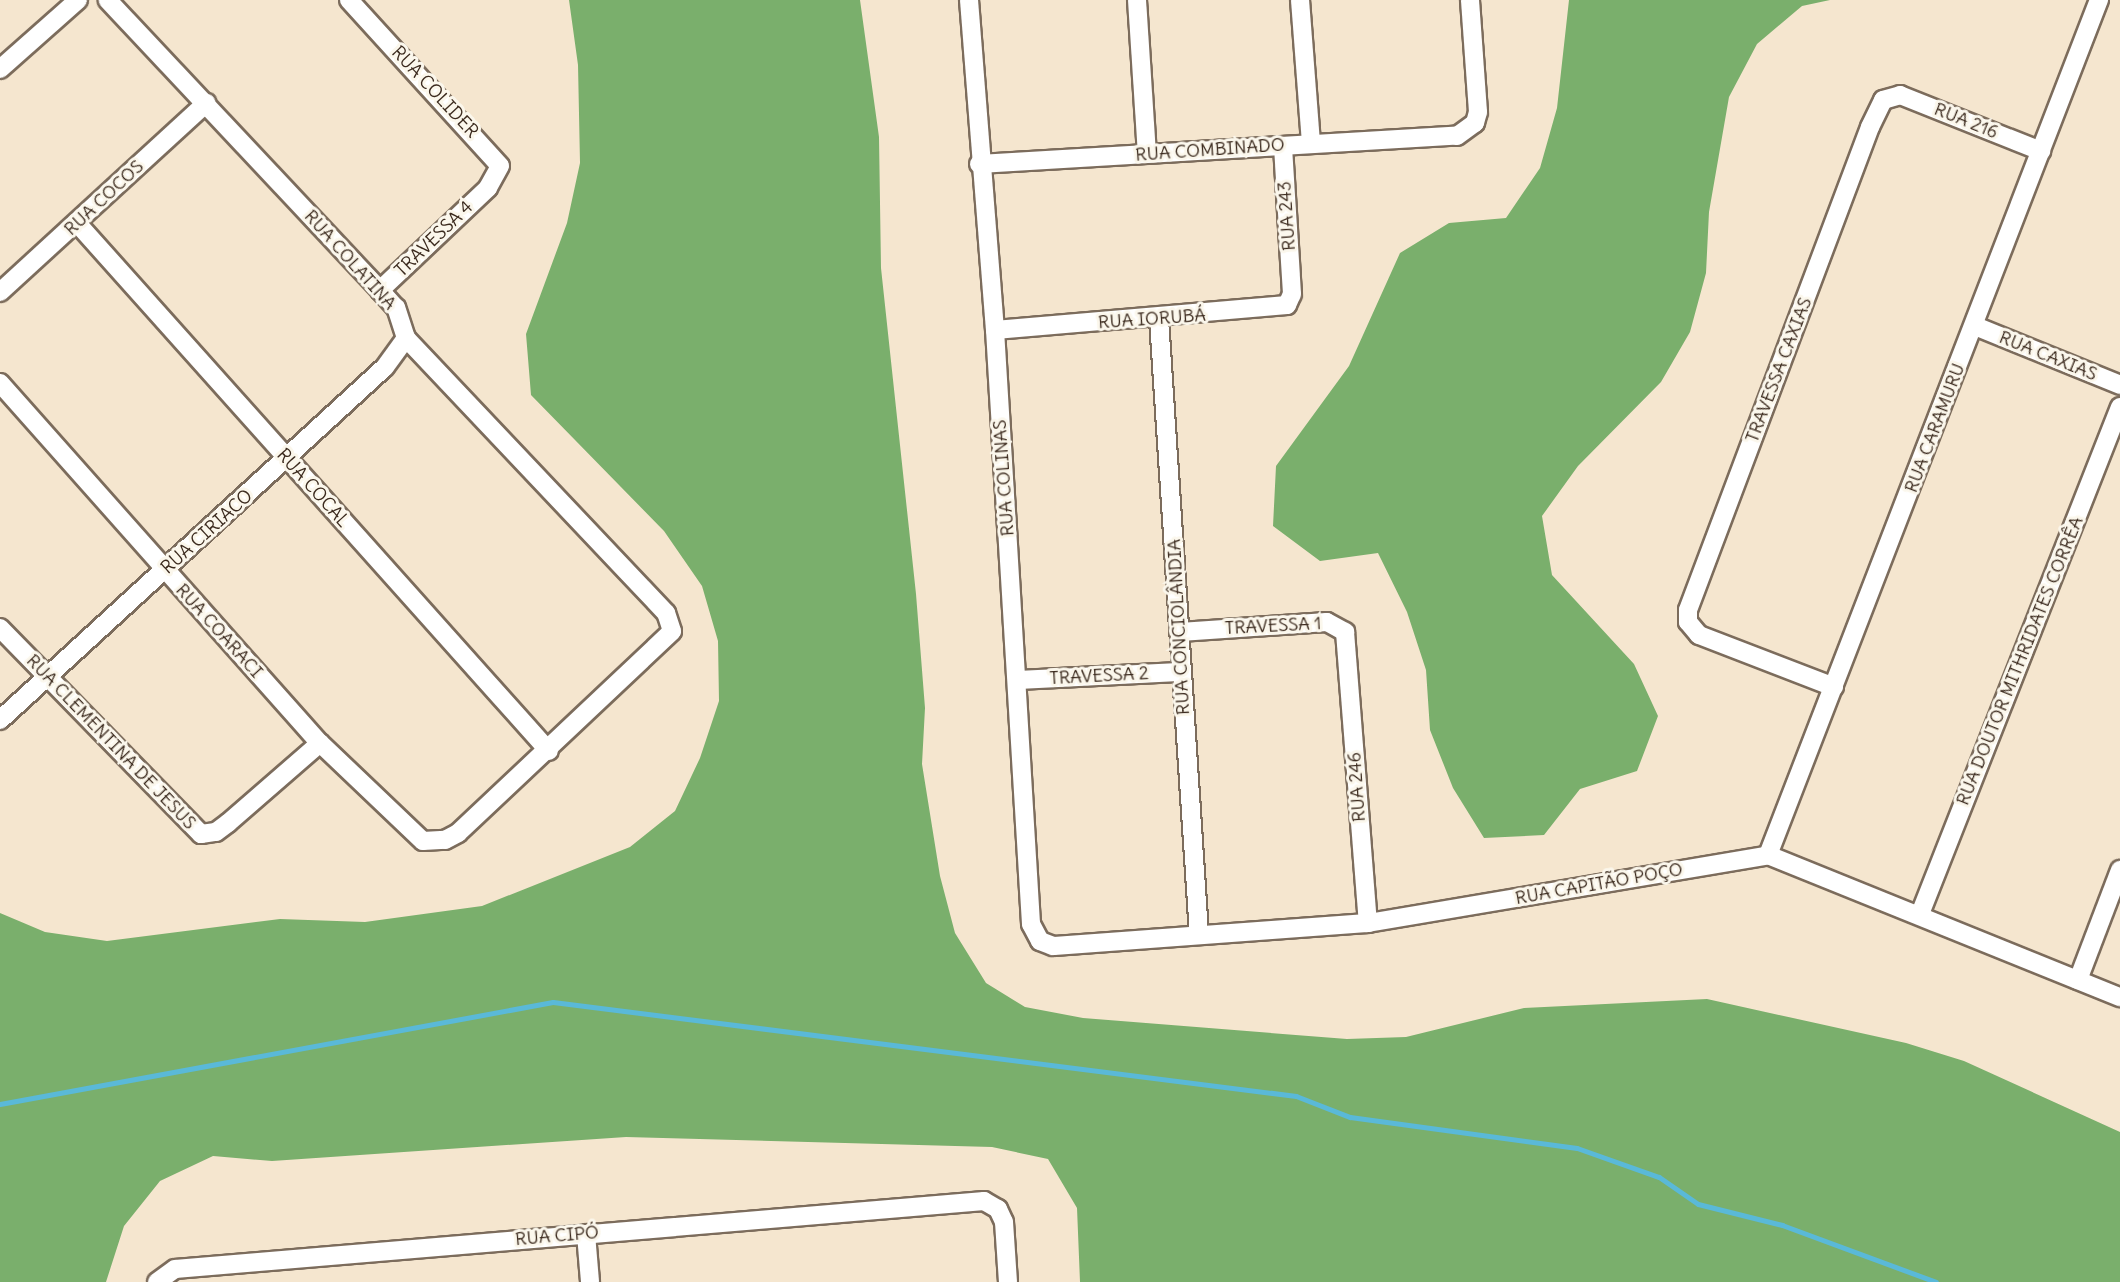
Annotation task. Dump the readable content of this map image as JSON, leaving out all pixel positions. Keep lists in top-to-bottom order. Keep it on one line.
{"streets":{"street":["RUA COLIDER","RUA 216","RUA COMBINADO","RUA COCOS","RUA 243","TRAVESSA 4","RUA COLATINA","RUA IORUBÁ","RUA CAXIAS","TRAVESSA CAXIAS","RUA CARAMURU","RUA COLINAS","RUA COCAL","RUA CIRIACO","TRAVESSA 1","RUA CONCIOLÂNDIA","RUA COARACI","RUA DOUTOR MITHRIDATES CORRÊA","TRAVESSA 2","RUA CLEMENTINA DE JESUS","RUA 246","RUA CAPITÃO POÇO","RUA CIPÓ"]},"crossings":[["RUA COLIDER","TRAVESSA 4"],["RUA 216","TRAVESSA CAXIAS"],["RUA 216","RUA CARAMURU"],["RUA COMBINADO","RUA 243"],["RUA COMBINADO","RUA COLINAS"],["RUA COCOS","RUA COLATINA"],["RUA COCOS","RUA COCAL"],["RUA 243","RUA IORUBÁ"],["TRAVESSA 4","RUA COLATINA"],["RUA COLATINA","RUA COCAL"],["RUA COLATINA","RUA CIRIACO"],["RUA COLATINA","RUA COARACI"],["RUA IORUBÁ","RUA COLINAS"],["RUA IORUBÁ","RUA CONCIOLÂNDIA"],["RUA CAXIAS","RUA CARAMURU"],["TRAVESSA CAXIAS","RUA CARAMURU"],["RUA CARAMURU","RUA CAPITÃO POÇO"],["RUA COLINAS","TRAVESSA 2"],["RUA COLINAS","RUA CAPITÃO POÇO"],["RUA COCAL","RUA CIRIACO"],["RUA COCAL","RUA COARACI"],["RUA CIRIACO","RUA COARACI"],["RUA CIRIACO","RUA CLEMENTINA DE JESUS"],["TRAVESSA 1","RUA CONCIOLÂNDIA"],["TRAVESSA 1","RUA 246"],["RUA CONCIOLÂNDIA","TRAVESSA 2"],["RUA CONCIOLÂNDIA","RUA CAPITÃO POÇO"],["RUA COARACI","RUA CLEMENTINA DE JESUS"],["RUA 246","RUA CAPITÃO POÇO"]]}
